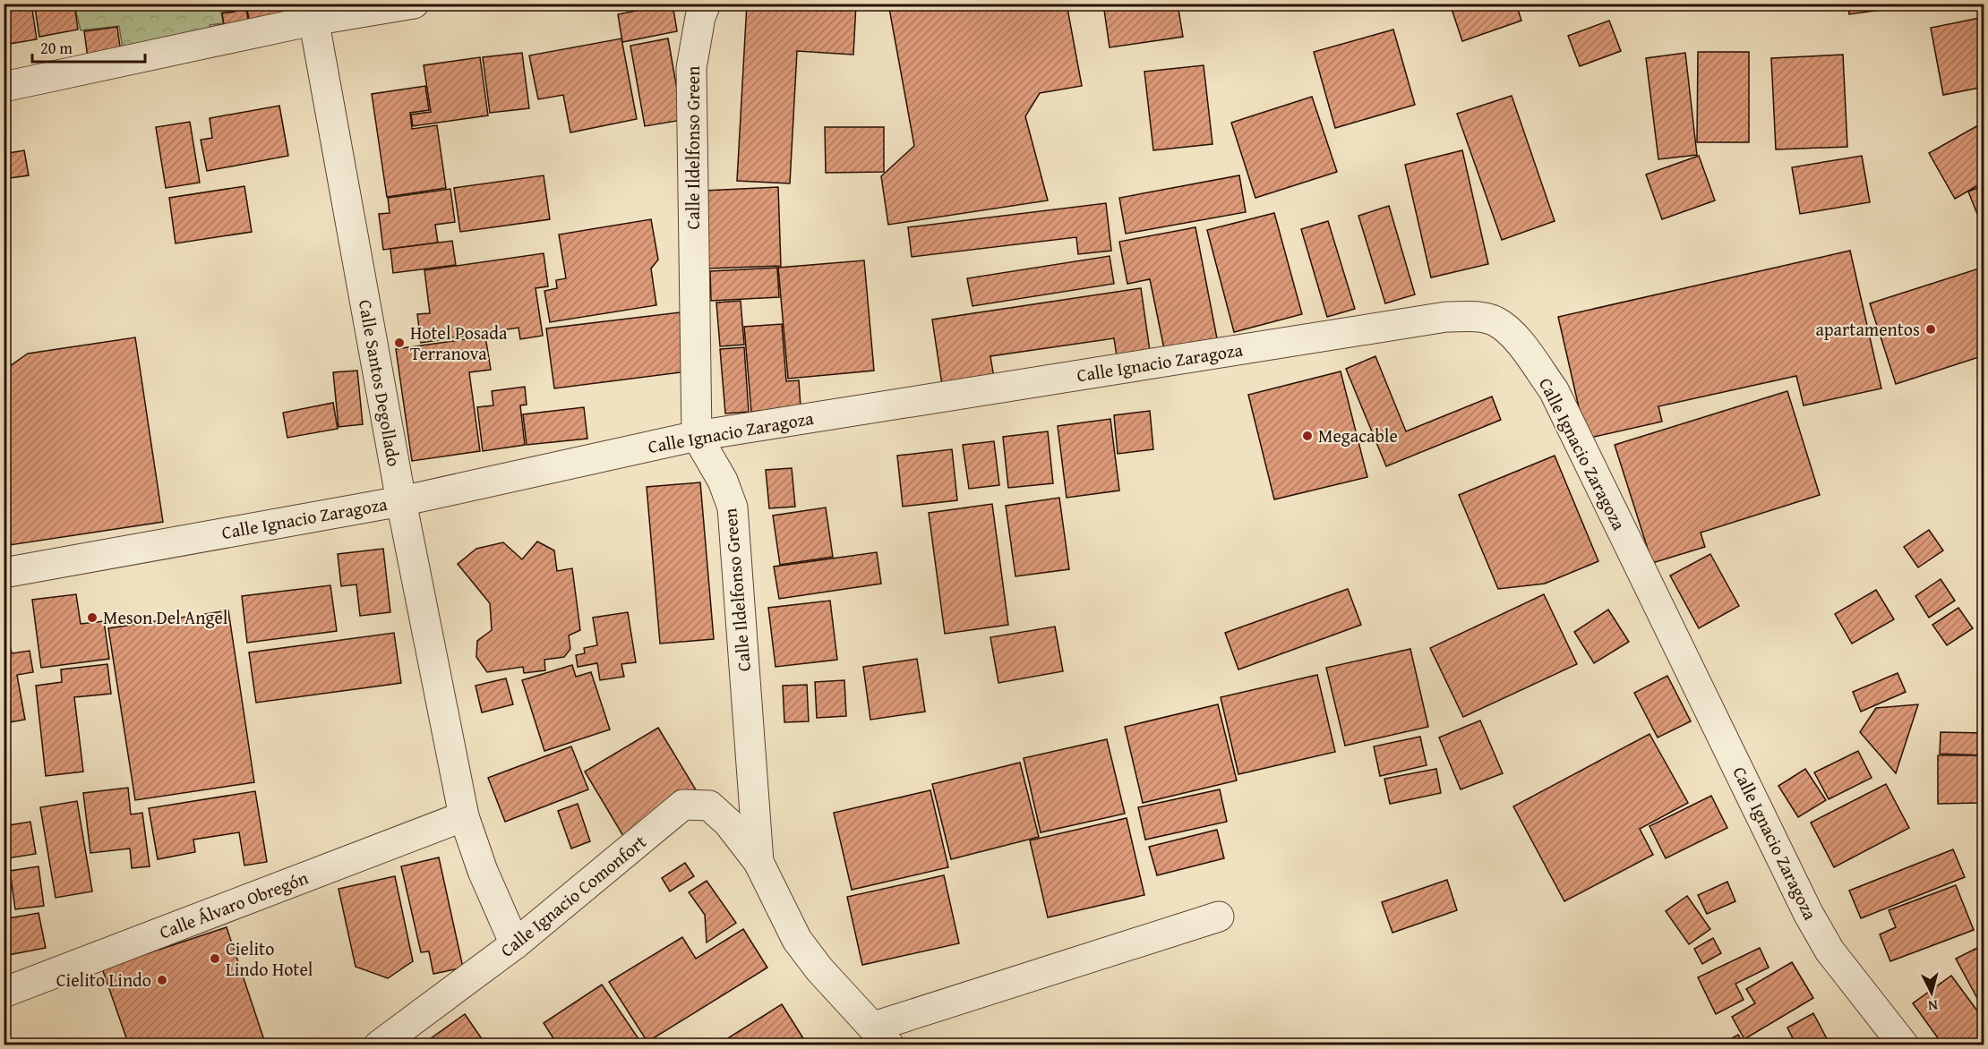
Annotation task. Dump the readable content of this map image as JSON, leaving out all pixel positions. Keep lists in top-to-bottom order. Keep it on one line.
{"streets":{"street":["Calle Ildelfonso Green","Calle Ignacio Zaragoza","Calle Santos Degollado","Calle Ignacio Comonfort","Calle Álvaro Obregón"]},"crossings":[["Calle Ildelfonso Green","Calle Ignacio Zaragoza"],["Calle Ildelfonso Green","Calle Ignacio Comonfort"],["Calle Ignacio Zaragoza","Calle Santos Degollado"],["Calle Santos Degollado","Calle Ignacio Comonfort"],["Calle Santos Degollado","Calle Álvaro Obregón"]],"places":["apartamentos","Hotel Posada Terranova","Megacable","Meson Del Angel","Cielito Lindo Hotel","Cielito Lindo"],"scale_bar":"20 m","north":"bottom"}
